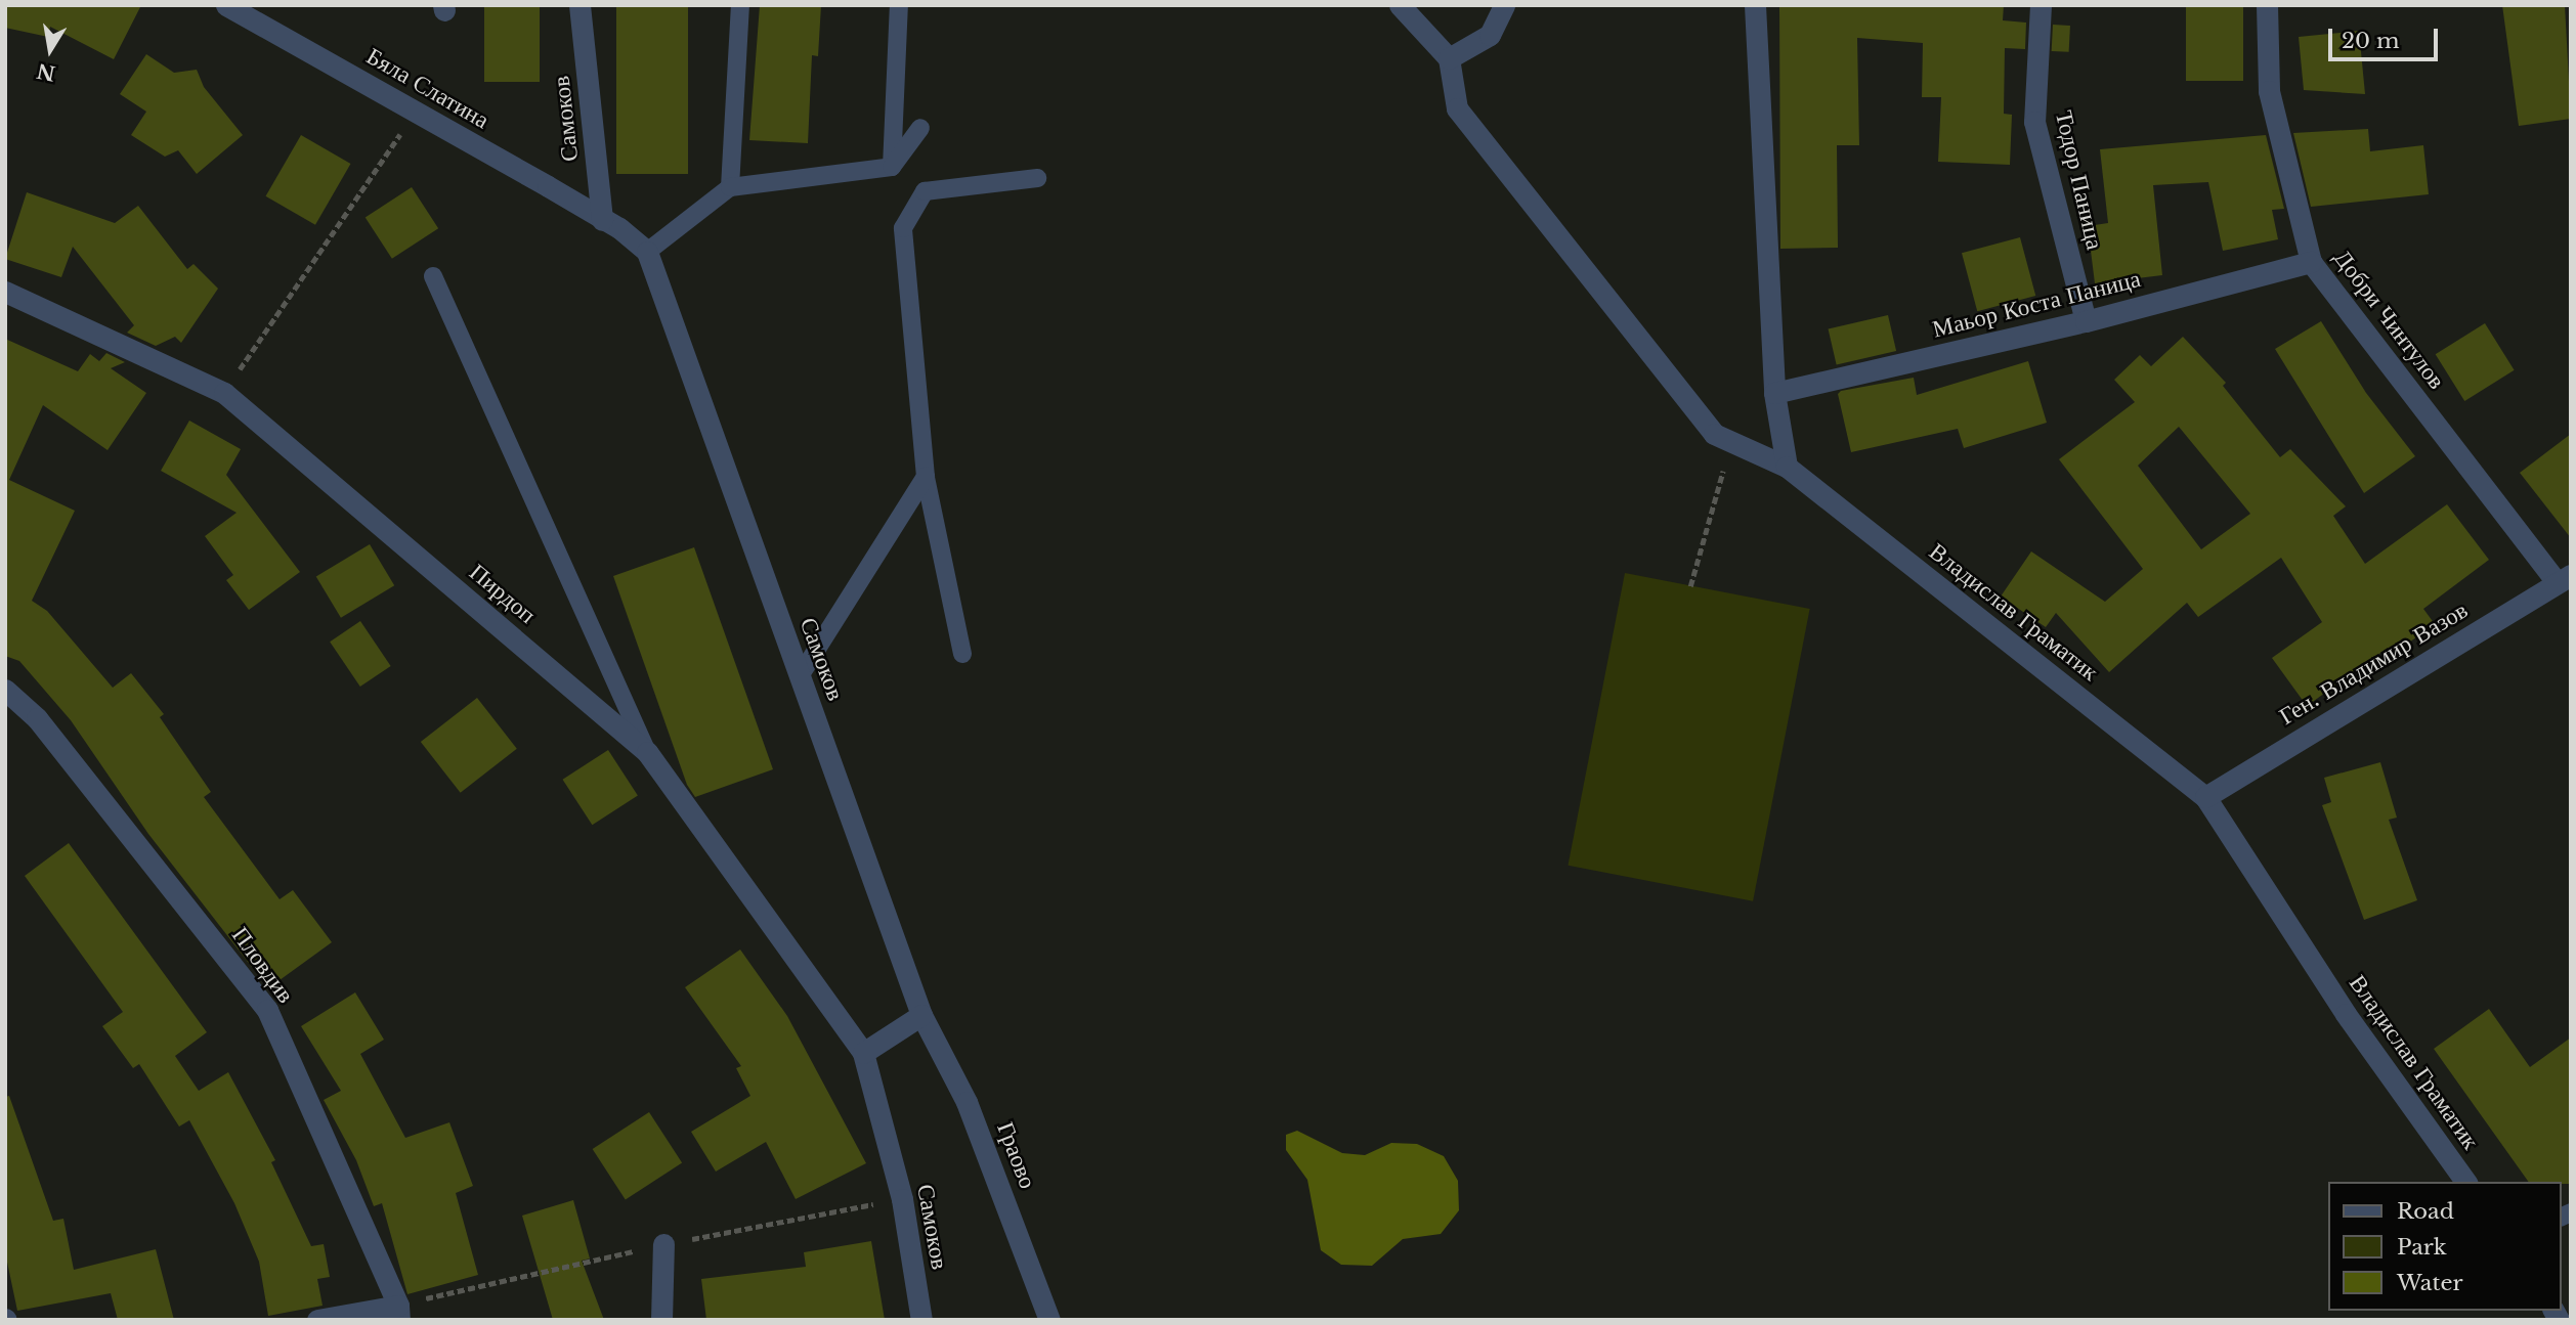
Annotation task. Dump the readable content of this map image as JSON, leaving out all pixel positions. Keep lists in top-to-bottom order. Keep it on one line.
{"streets":{"street":["Бяла Слатина","Самоков","Тодор Паница","Маьор Коста Паница","Добри Чинтулов","Пирдоп","Владислав Граматик","Ген. Владимир Вазов","Пловдив","Граово"]},"crossings":[["Бяла Слатина","Самоков"],["Самоков","Пирдоп"],["Самоков","Граово"],["Тодор Паница","Маьор Коста Паница"],["Маьор Коста Паница","Добри Чинтулов"],["Добри Чинтулов","Ген. Владимир Вазов"],["Владислав Граматик","Ген. Владимир Вазов"]],"legend":["Road","Park","Water"],"scale_bar":"20 m","north":"bottom"}
